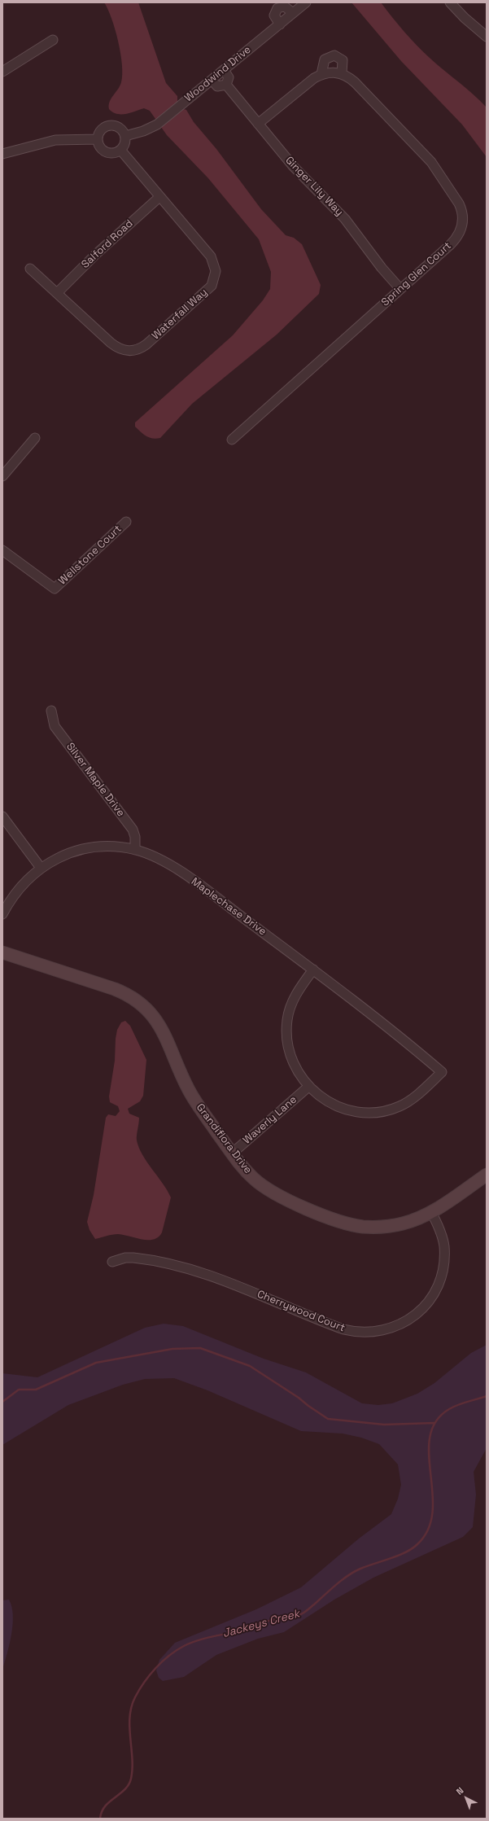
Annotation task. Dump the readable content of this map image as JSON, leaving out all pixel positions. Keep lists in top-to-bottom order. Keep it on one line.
{"streets":{"street":["Woodwind Drive","Ginger Lily Way","Salford Road","Spring Glen Court","Waterfall Way","Wellstone Court","Silver Maple Drive","Maplechase Drive","Waverly Lane","Grandiflora Drive","Cherrywood Court"]},"crossings":[["Woodwind Drive","Waterfall Way"],["Ginger Lily Way","Spring Glen Court"],["Salford Road","Waterfall Way"],["Silver Maple Drive","Maplechase Drive"],["Maplechase Drive","Waverly Lane"],["Waverly Lane","Grandiflora Drive"],["Grandiflora Drive","Cherrywood Court"]],"water":["Jackeys Creek"],"north":"top left"}
